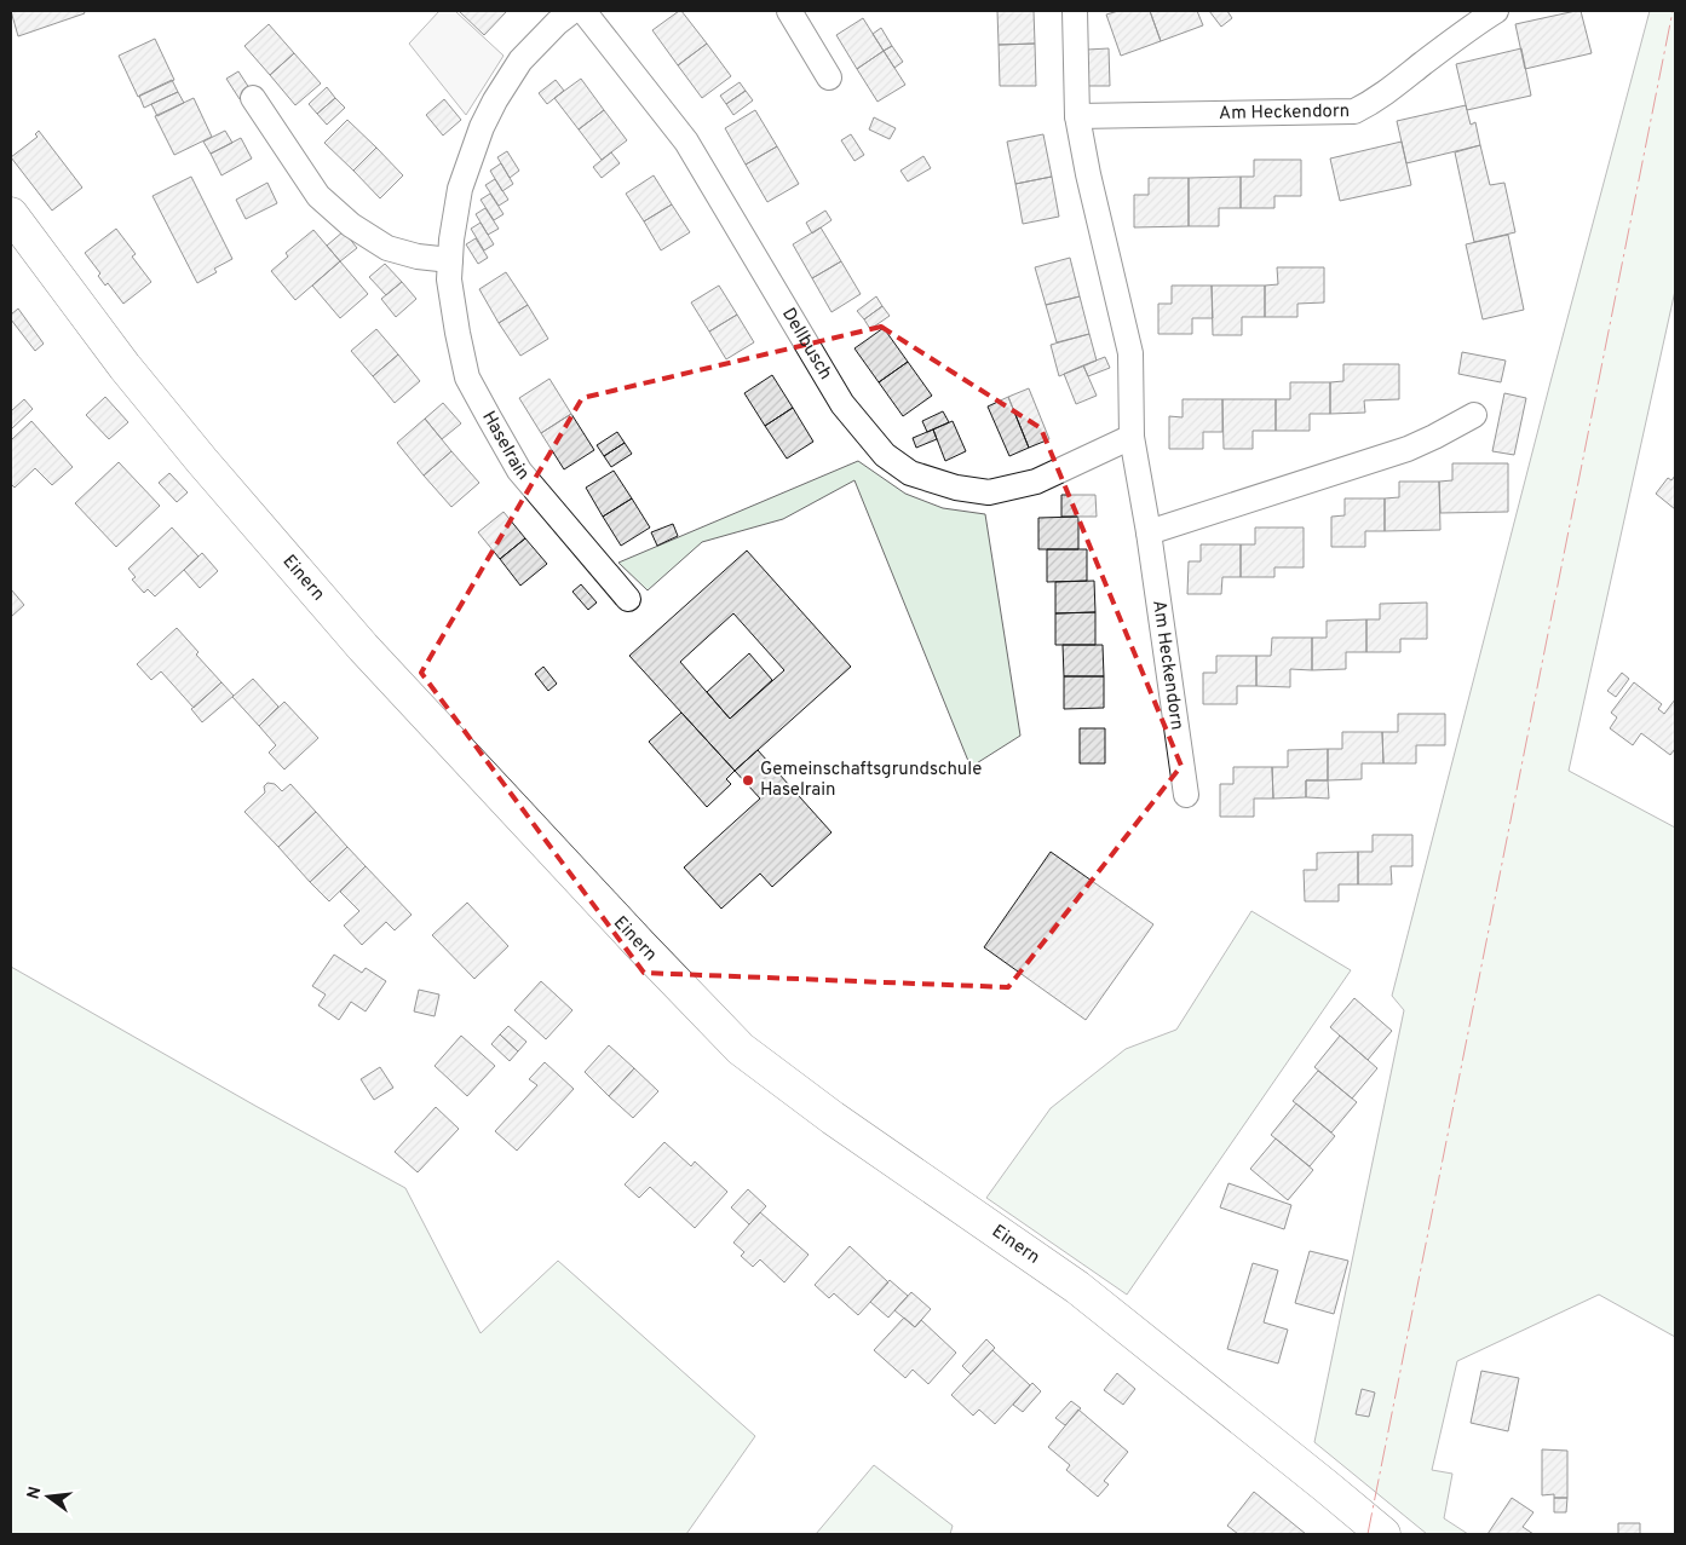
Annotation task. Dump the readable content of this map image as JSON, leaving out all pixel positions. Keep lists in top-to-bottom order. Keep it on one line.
{"streets":{"main road":["Einern"],"street":["Am Heckendorn","Dellbusch","Haselrain"]},"crossings":[["Am Heckendorn","Dellbusch"]],"places":["Gemeinschaftsgrundschule Haselrain"],"north":"left"}
